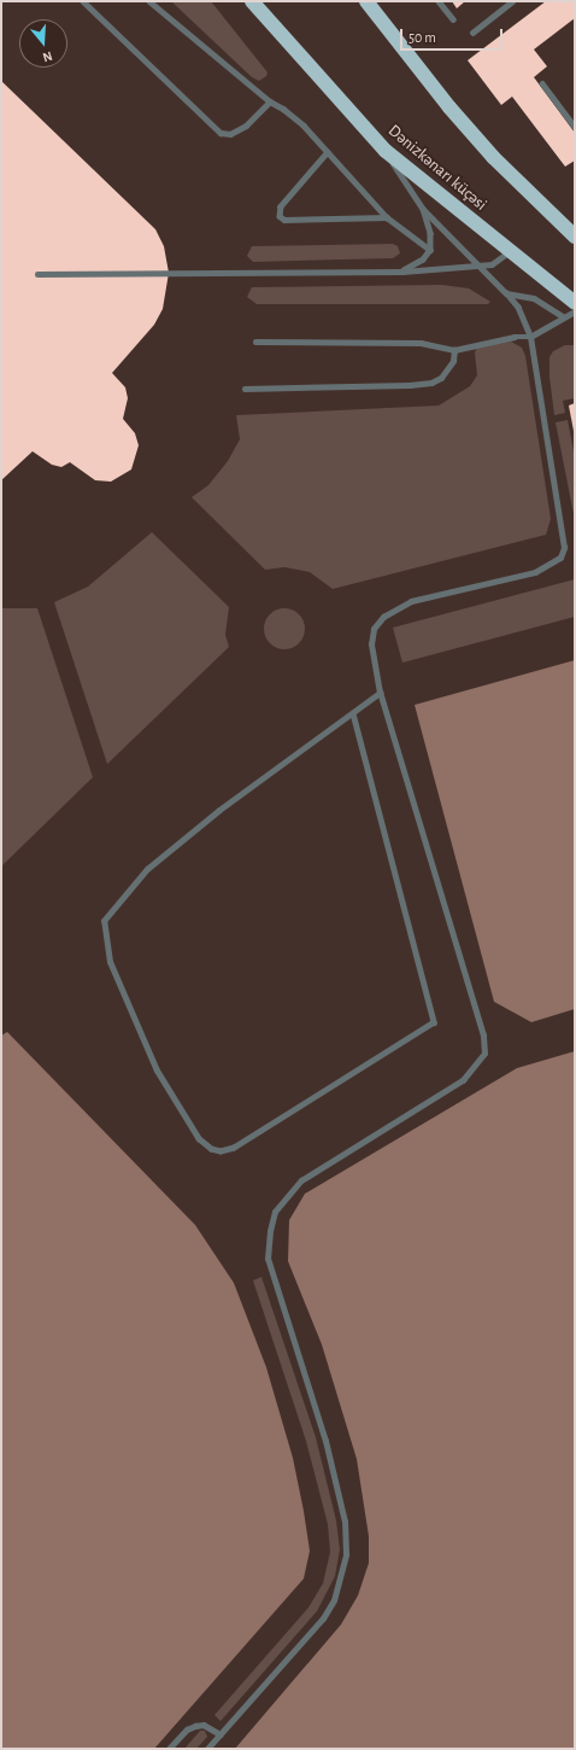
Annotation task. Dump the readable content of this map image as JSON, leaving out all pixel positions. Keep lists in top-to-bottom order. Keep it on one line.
{"streets":{"highway":["Dənizkənarı küçəsi"]},"scale_bar":"50 m","north":"bottom"}
